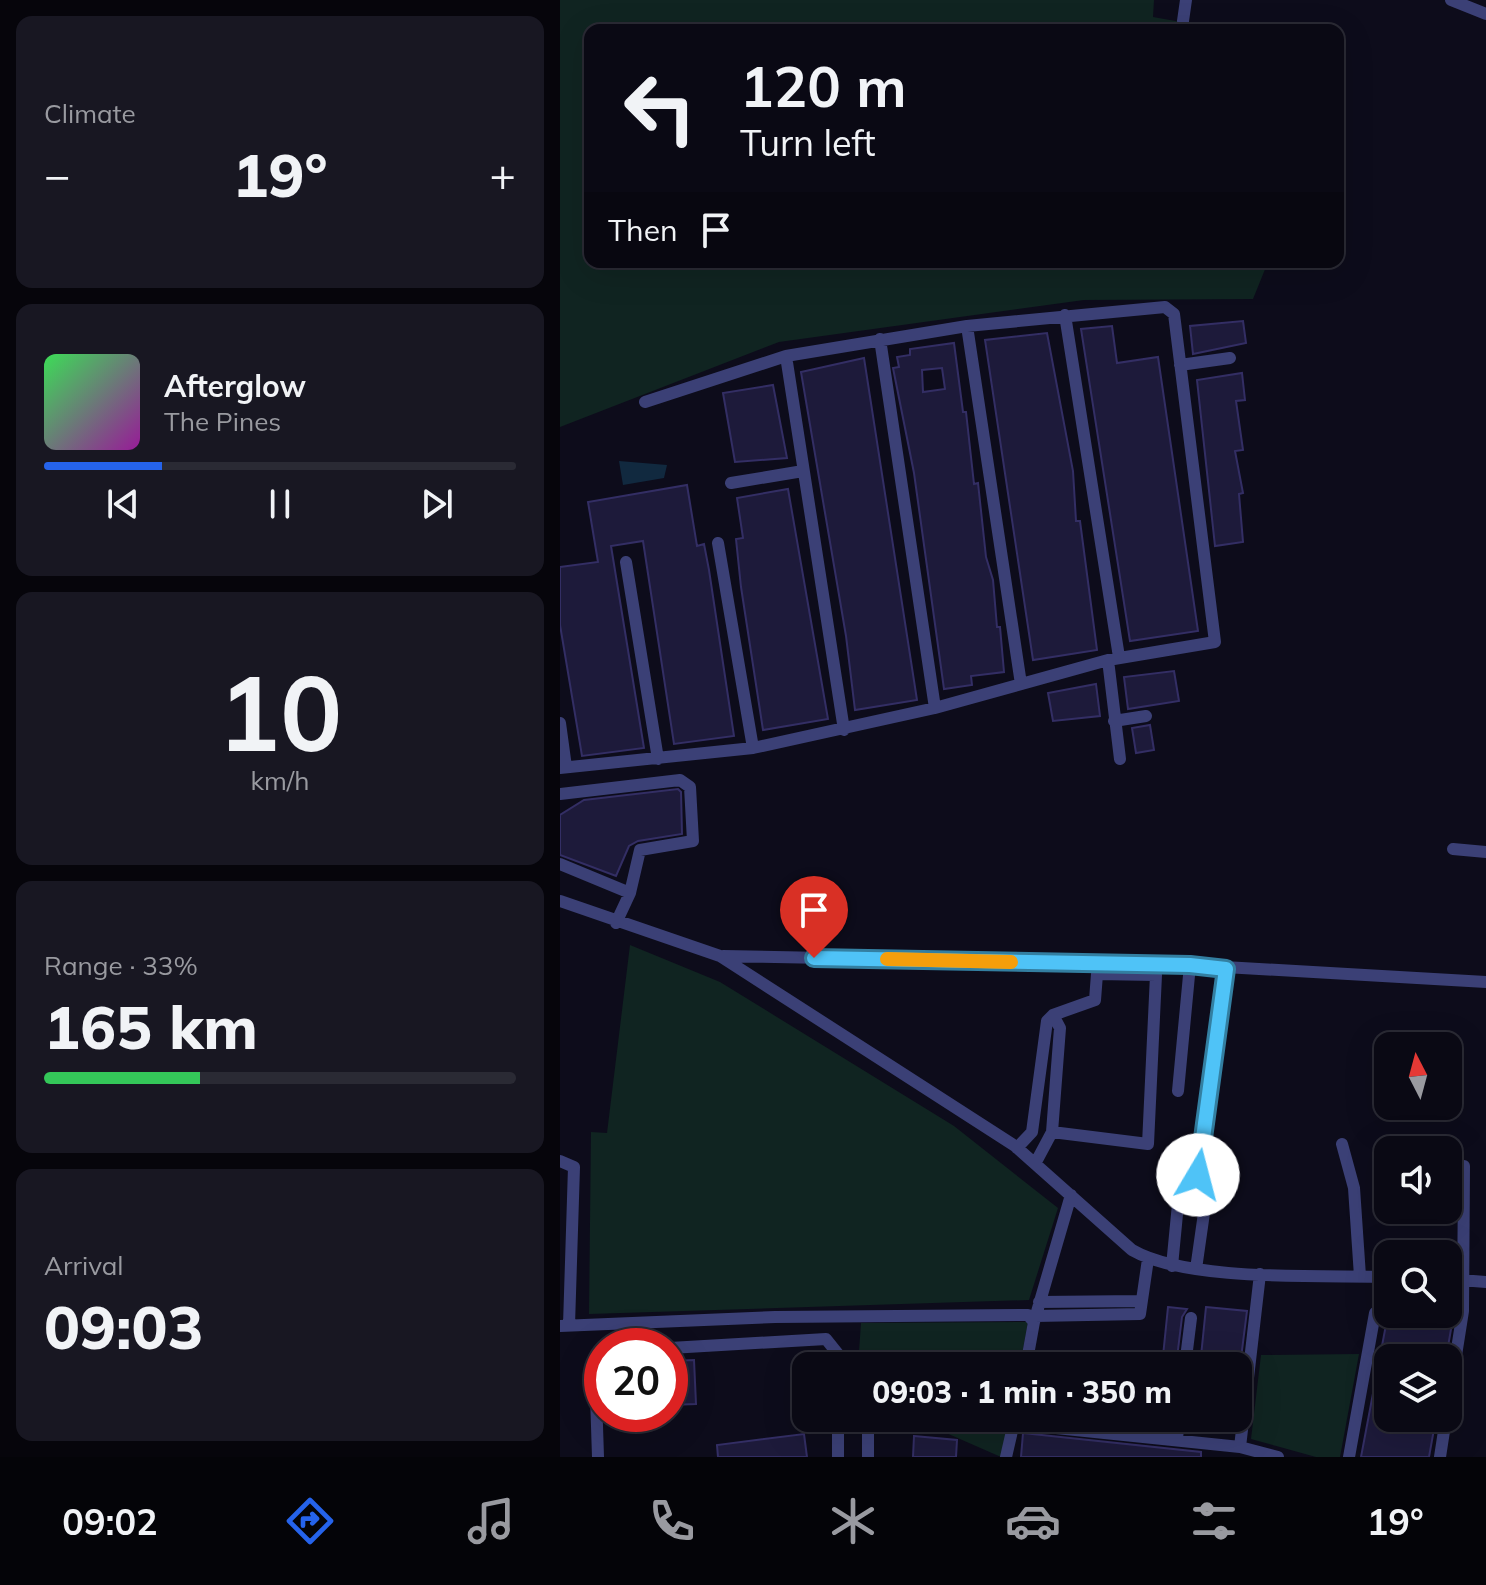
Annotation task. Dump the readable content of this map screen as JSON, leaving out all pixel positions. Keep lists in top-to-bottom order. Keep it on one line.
{"north":"top","page":{"tile":["Climate",["10","km/h"],["Range · 33%","165 km"],["Arrival","09:03"]],"turn":["120 m","Turn left"],"heat":["−","19°","+"],"then":"Then","song":["Afterglow","The Pines"],"limit":"20","trip":"09:03 · 1 min · 350 m","tabs":["09:02","19°"]}}
